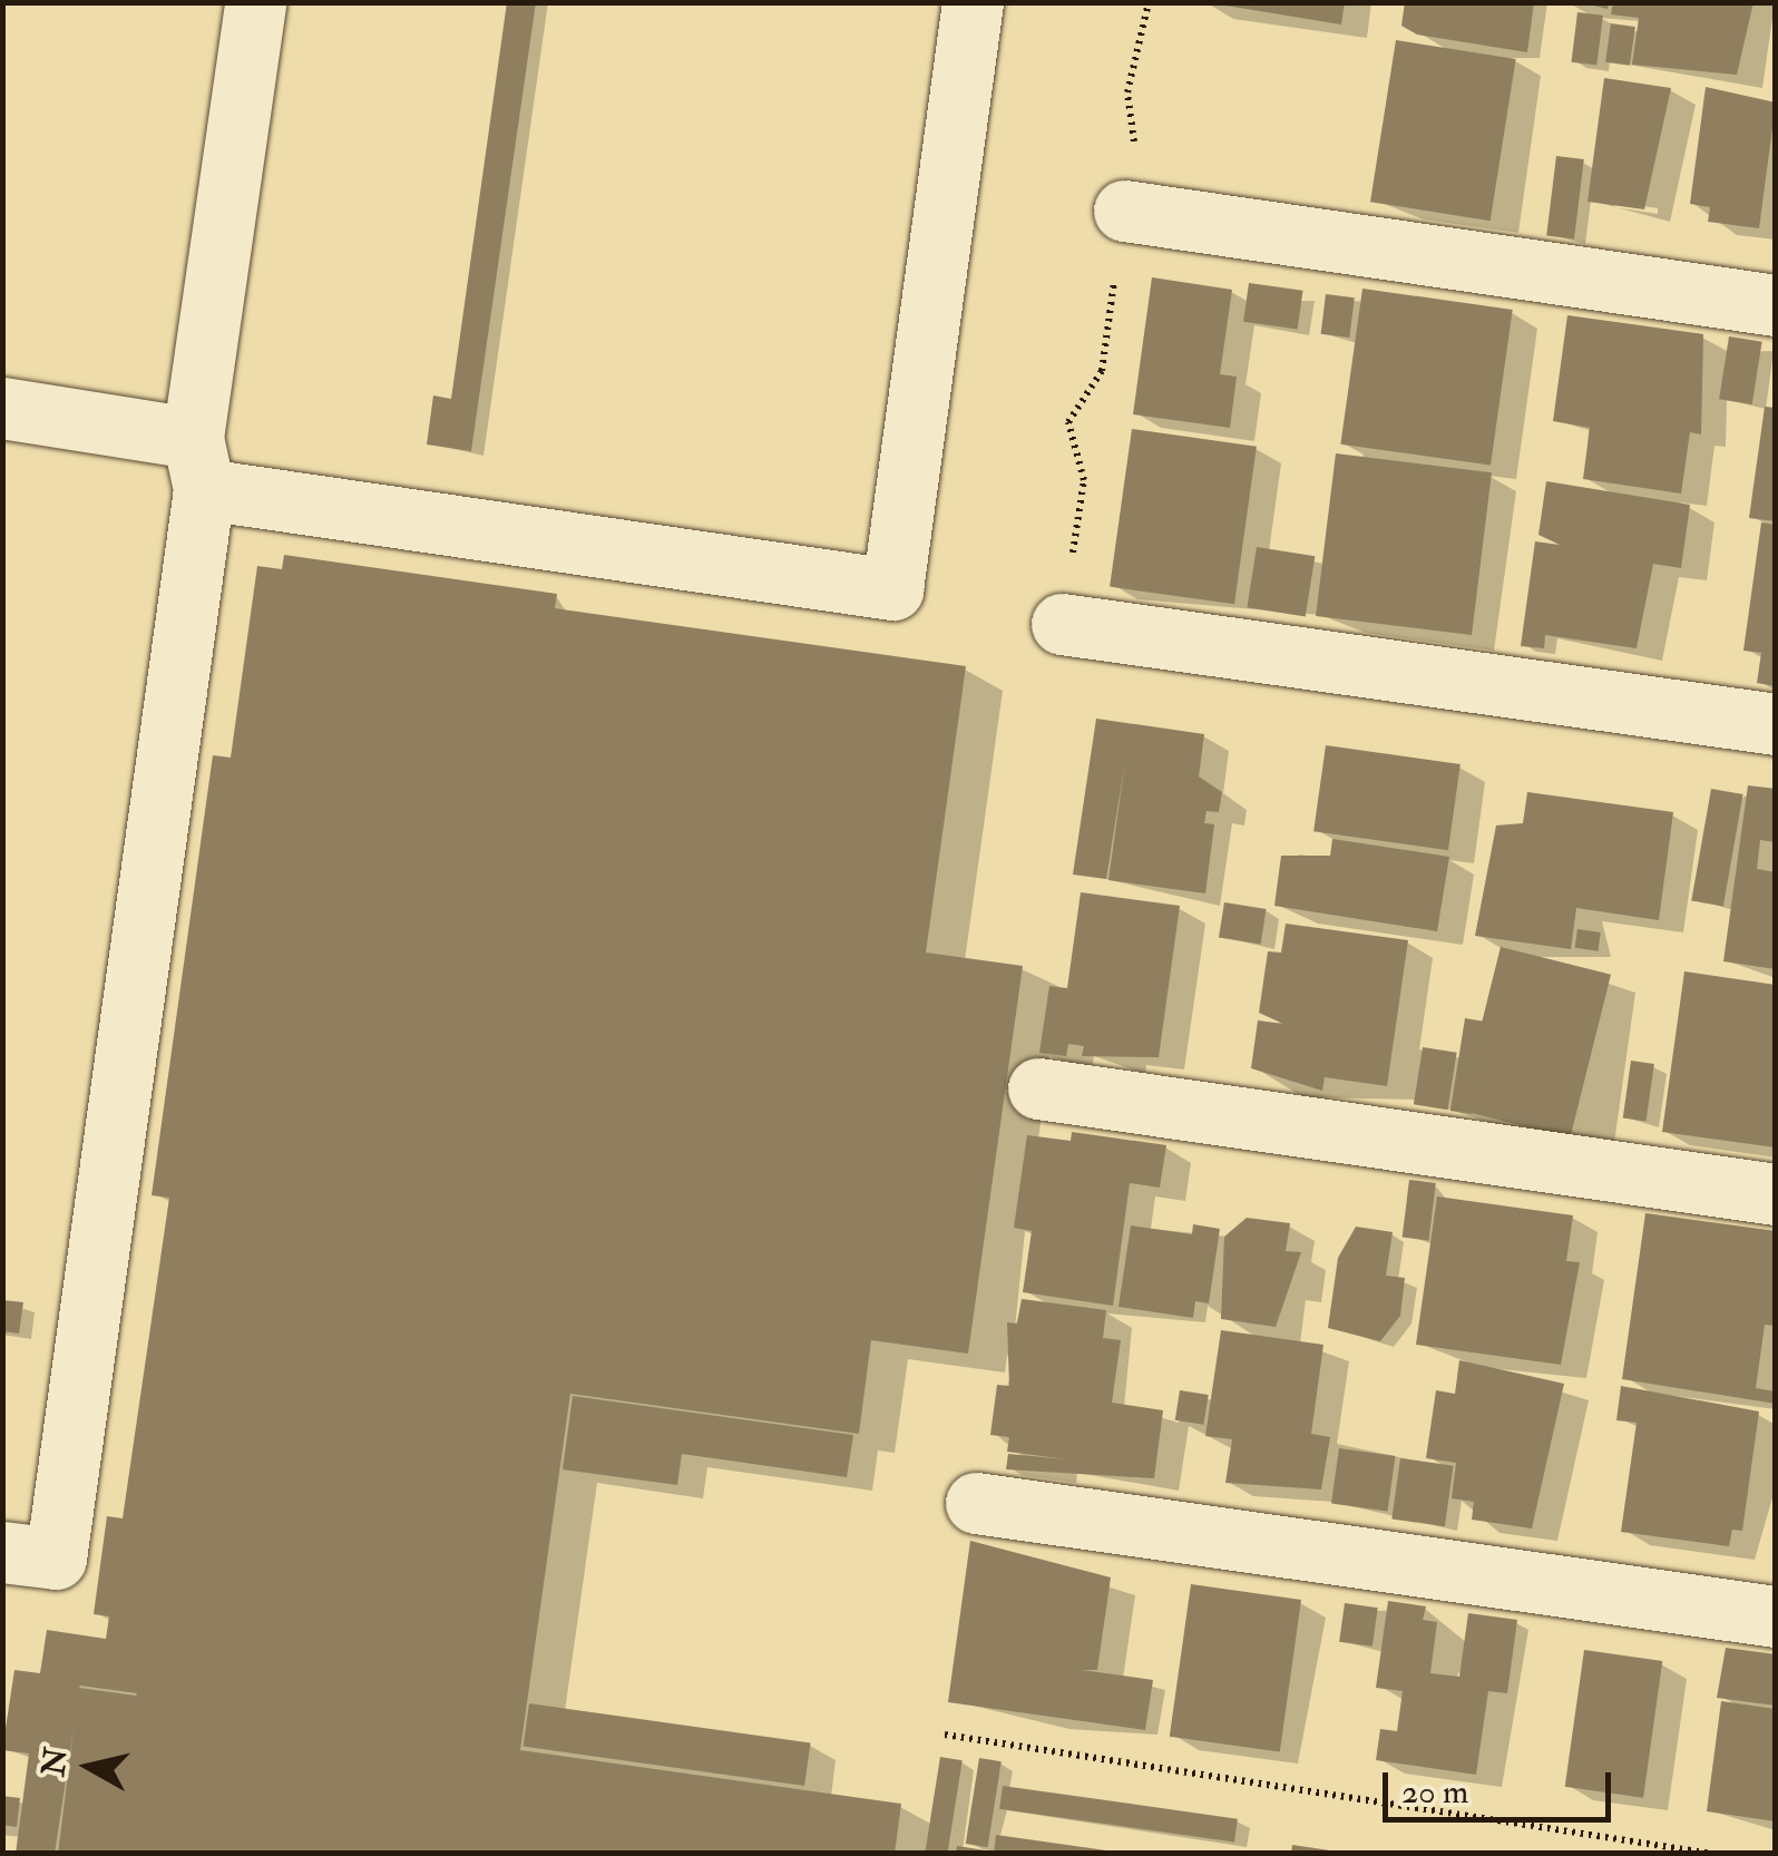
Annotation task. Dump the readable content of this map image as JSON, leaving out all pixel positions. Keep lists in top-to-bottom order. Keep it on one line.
{"scale_bar":"20 m","north":"left"}
